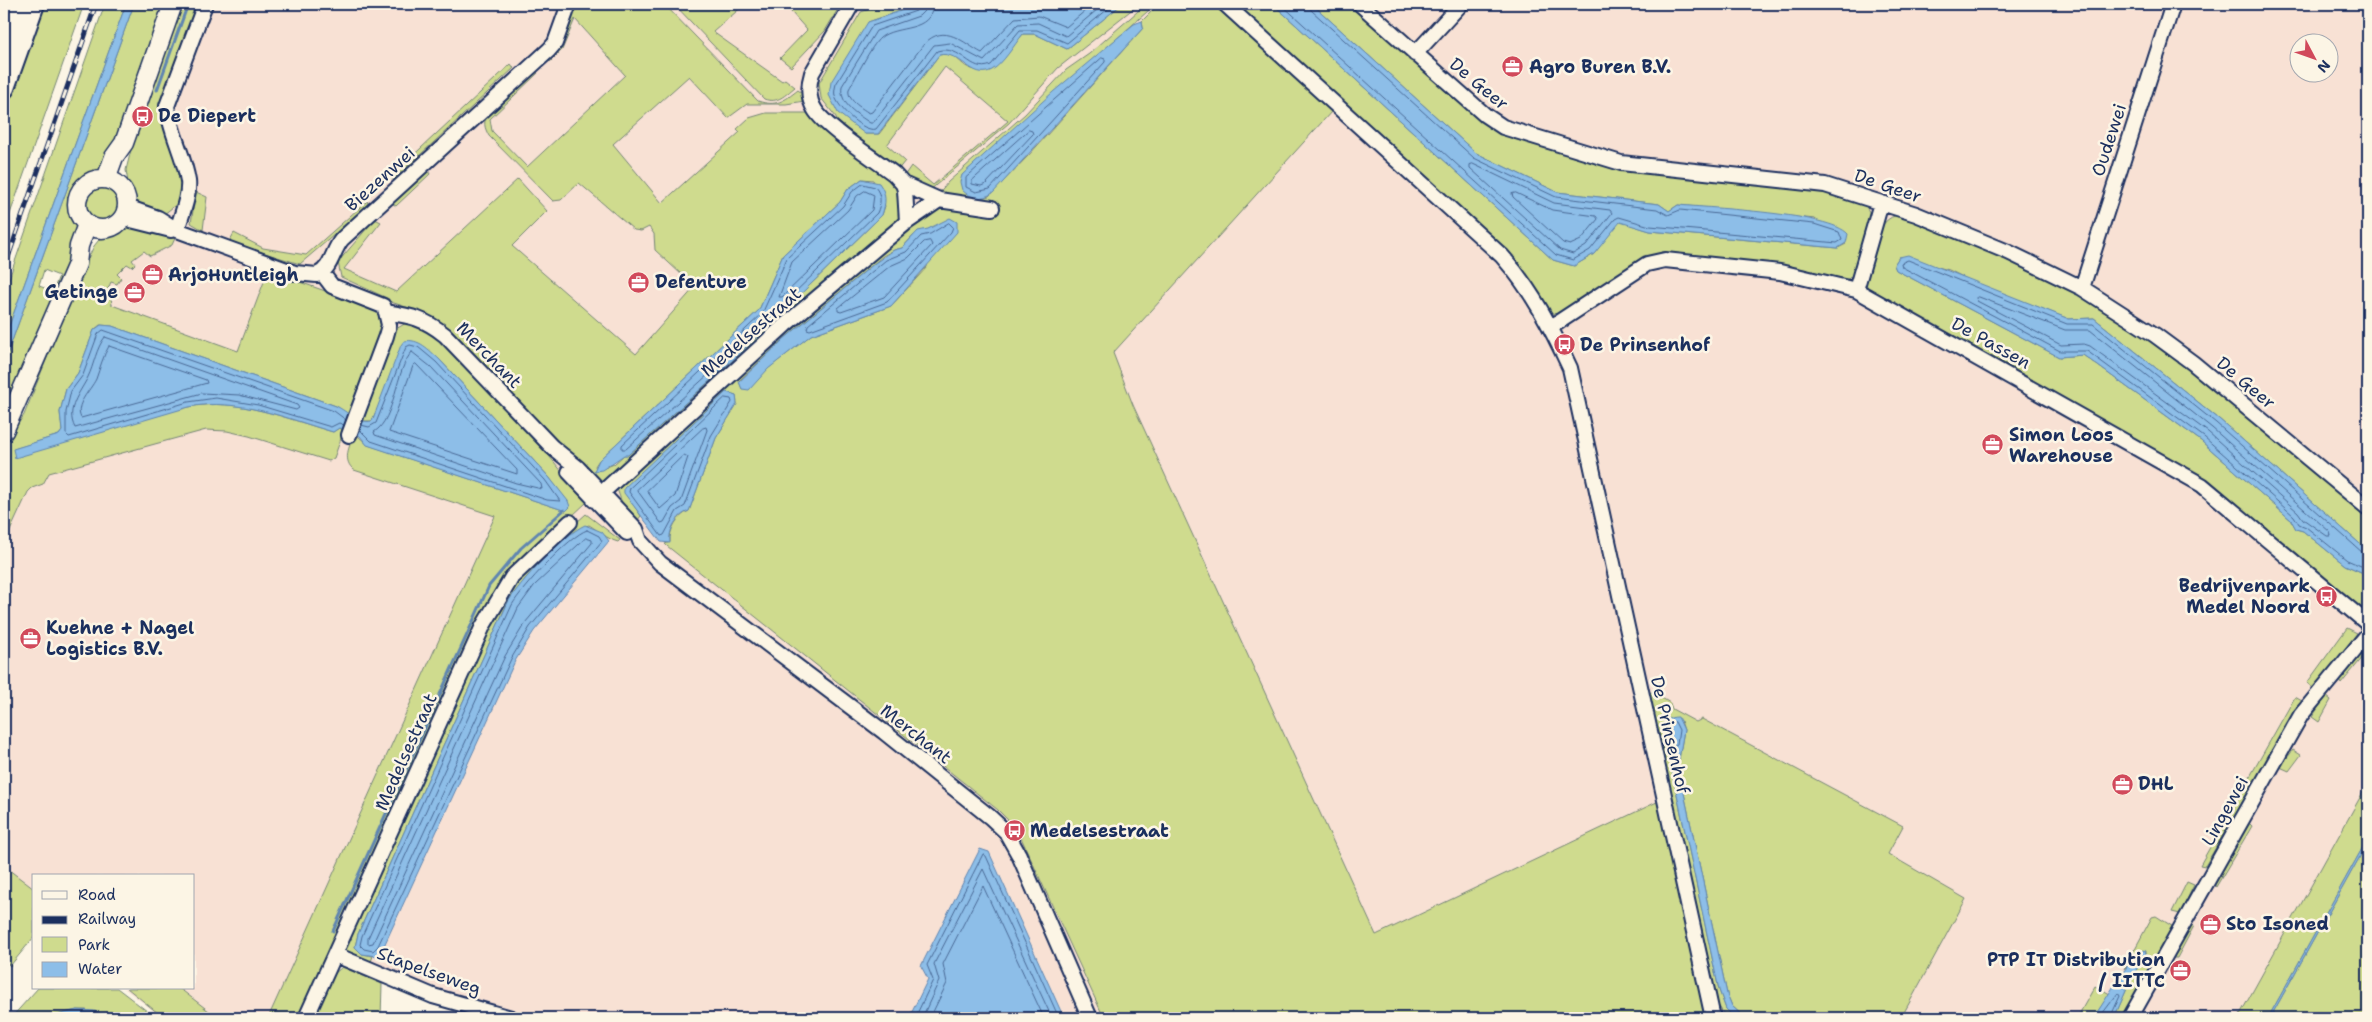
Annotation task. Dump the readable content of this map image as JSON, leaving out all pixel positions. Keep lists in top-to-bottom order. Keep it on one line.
{"streets":{"street":["De Geer","Oudewei","Biezenwei","Medelsestraat","De Passen","Merchant","De Prinsenhof","Lingewei","Stapelseweg"]},"crossings":[["De Geer","Oudewei"],["Biezenwei","Merchant"],["Medelsestraat","Merchant"],["Medelsestraat","Stapelseweg"],["De Passen","De Prinsenhof"]],"places":{"office":["Agro Buren B.V.","ArjoHuntleigh","Defenture","Getinge","Simon Loos Warehouse","Kuehne + Nagel Logistics B.V.","DHL","Sto Isoned","PTP IT Distribution / IITTC"],"bus stop":["De Diepert","De Prinsenhof","Bedrijvenpark Medel Noord","Medelsestraat"]},"legend":["Road","Railway","Park","Water"],"north":"bottom right"}
